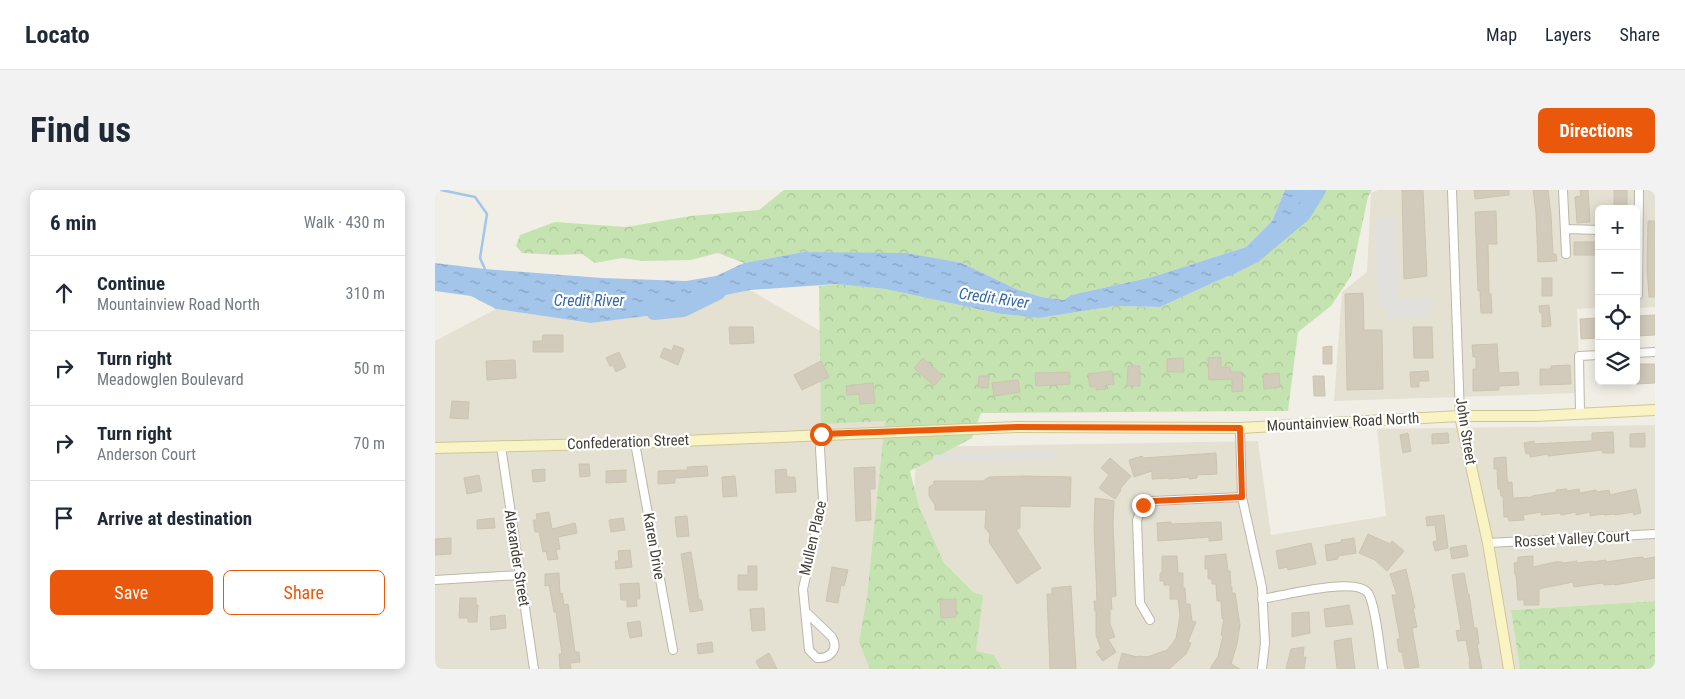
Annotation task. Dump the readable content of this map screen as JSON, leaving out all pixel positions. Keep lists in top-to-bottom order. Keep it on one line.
{"streets":{"main road":["Mountainview Road North","John Street","Confederation Street"],"street":["Mullen Place","Rosset Valley Court","Karen Drive","Alexander Street"]},"crossings":[["Mountainview Road North","John Street"],["Mountainview Road North","Confederation Street"],["Mountainview Road North","Mullen Place"],["John Street","Rosset Valley Court"],["Confederation Street","Mullen Place"],["Confederation Street","Karen Drive"],["Confederation Street","Alexander Street"]],"water":["Credit River"],"page":{"header":"Locato","nav":["Map","Layers","Share"],"buttons":["Directions",["Save","Share"]],"title":"Find us","heading":["6 min","Walk · 430 m"],"map_buttons":["+","−"],"list":[["Continue","Mountainview Road North","310 m"],["Turn right","Meadowglen Boulevard","50 m"],["Turn right","Anderson Court","70 m"],"Arrive at destination"]}}
